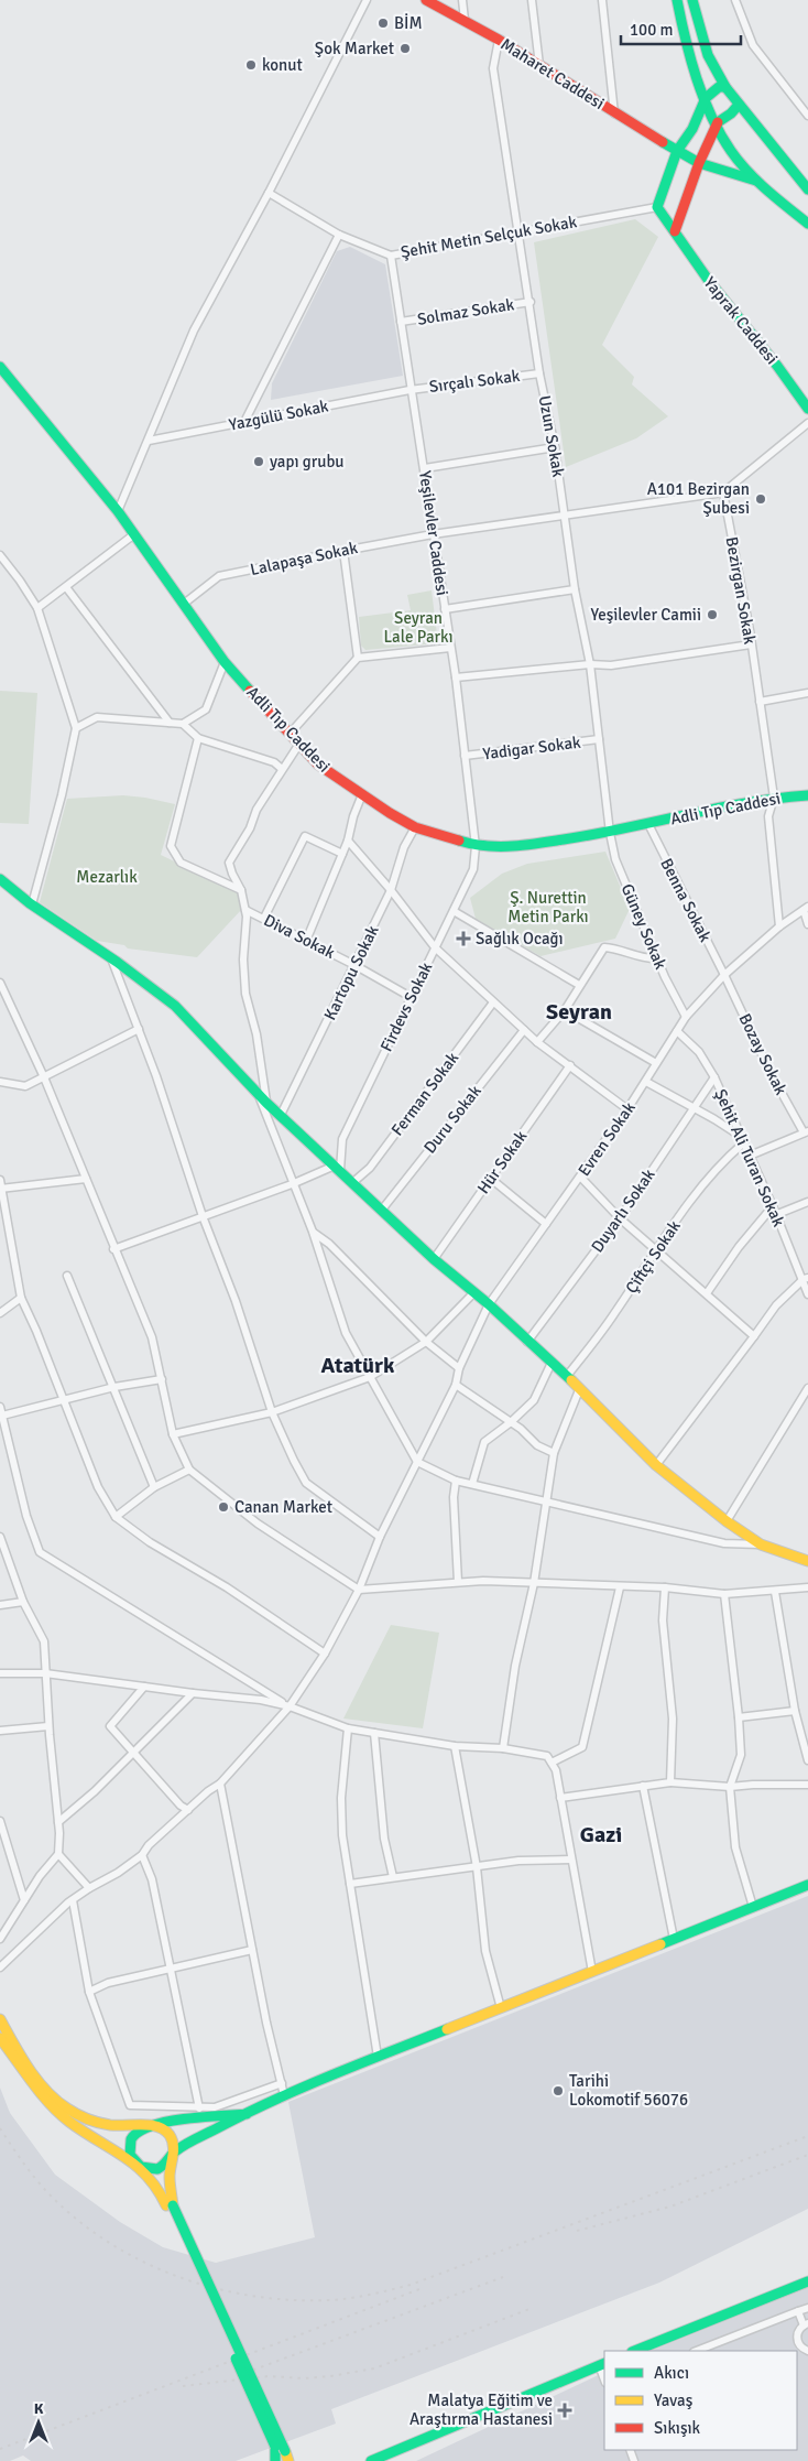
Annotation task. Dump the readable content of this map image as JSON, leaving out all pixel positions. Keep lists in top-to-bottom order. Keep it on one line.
{"streets":{"street":["Maharet Caddesi","Şehit Metin Selçuk Sokak","Solmaz Sokak","Yaprak Caddesi","Sırçalı Sokak","Yazgülü Sokak","Uzun Sokak","Yeşilevler Caddesi","Lalapaşa Sokak","Bezirgan Sokak","Adli Tıp Caddesi","Yadigar Sokak","Benna Sokak","Güney Sokak","Diva Sokak","Kartopu Sokak","Firdevs Sokak","Bozay Sokak","Ferman Sokak","Duru Sokak","Evren Sokak","Şehit Ali Turan Sokak","Hür Sokak","Duyarlı Sokak","Çiftçi Sokak"]},"crossings":[["Maharet Caddesi","Uzun Sokak"],["Şehit Metin Selçuk Sokak","Yaprak Caddesi"],["Şehit Metin Selçuk Sokak","Uzun Sokak"],["Şehit Metin Selçuk Sokak","Yeşilevler Caddesi"],["Solmaz Sokak","Uzun Sokak"],["Solmaz Sokak","Yeşilevler Caddesi"],["Sırçalı Sokak","Yazgülü Sokak"],["Sırçalı Sokak","Uzun Sokak"],["Sırçalı Sokak","Yeşilevler Caddesi"],["Yazgülü Sokak","Yeşilevler Caddesi"],["Uzun Sokak","Lalapaşa Sokak"],["Uzun Sokak","Adli Tıp Caddesi"],["Uzun Sokak","Yadigar Sokak"],["Uzun Sokak","Güney Sokak"],["Yeşilevler Caddesi","Lalapaşa Sokak"],["Yeşilevler Caddesi","Adli Tıp Caddesi"],["Yeşilevler Caddesi","Yadigar Sokak"],["Yeşilevler Caddesi","Firdevs Sokak"],["Lalapaşa Sokak","Bezirgan Sokak"],["Lalapaşa Sokak","Adli Tıp Caddesi"],["Bezirgan Sokak","Adli Tıp Caddesi"],["Bezirgan Sokak","Evren Sokak"],["Adli Tıp Caddesi","Benna Sokak"],["Adli Tıp Caddesi","Güney Sokak"],["Adli Tıp Caddesi","Kartopu Sokak"],["Adli Tıp Caddesi","Firdevs Sokak"],["Benna Sokak","Bozay Sokak"],["Benna Sokak","Evren Sokak"],["Güney Sokak","Evren Sokak"],["Diva Sokak","Kartopu Sokak"],["Diva Sokak","Firdevs Sokak"],["Bozay Sokak","Evren Sokak"],["Evren Sokak","Şehit Ali Turan Sokak"],["Şehit Ali Turan Sokak","Duyarlı Sokak"],["Şehit Ali Turan Sokak","Çiftçi Sokak"]],"districts":["Seyran","Atatürk","Gazi"],"parks":["Seyran Lale Parkı","Mezarlık","Ş. Nurettin Metin Parkı"],"places":{"other":["BİM","Şok Market","konut","yapı grubu","A101 Bezirgan Şubesi","Yeşilevler Camii","Canan Market","Tarihi Lokomotif 56076"],"health":["Sağlık Ocağı","Malatya Eğitim ve Araştırma Hastanesi"]},"legend":["Akıcı","Yavaş","Sıkışık"],"scale_bar":"100 m","north":"top"}
